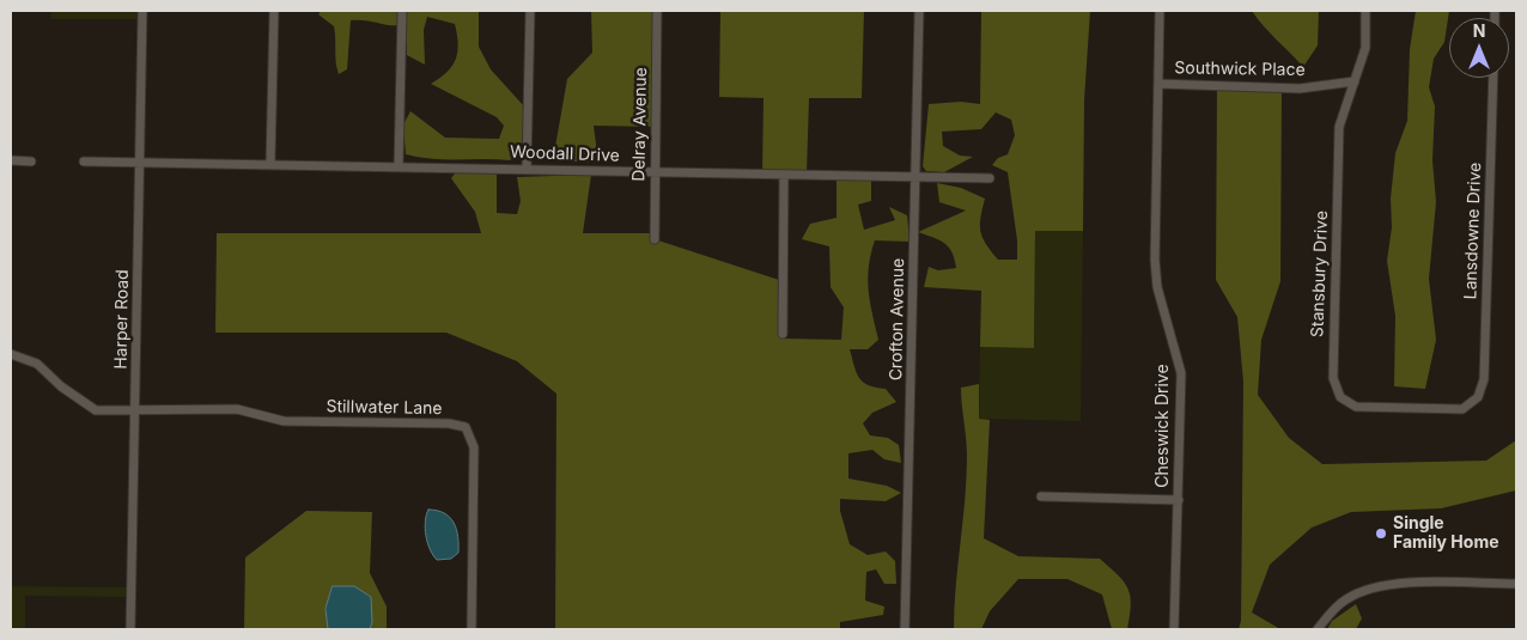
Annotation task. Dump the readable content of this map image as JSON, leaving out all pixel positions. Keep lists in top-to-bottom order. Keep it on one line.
{"streets":{"street":["Southwick Place","Delray Avenue","Woodall Drive","Lansdowne Drive","Stansbury Drive","Harper Road","Crofton Avenue","Stillwater Lane","Cheswick Drive"]},"crossings":[["Southwick Place","Stansbury Drive"],["Southwick Place","Cheswick Drive"],["Delray Avenue","Woodall Drive"],["Woodall Drive","Harper Road"],["Woodall Drive","Crofton Avenue"],["Lansdowne Drive","Stansbury Drive"],["Harper Road","Stillwater Lane"]],"places":["Single Family Home"],"north":"top"}
